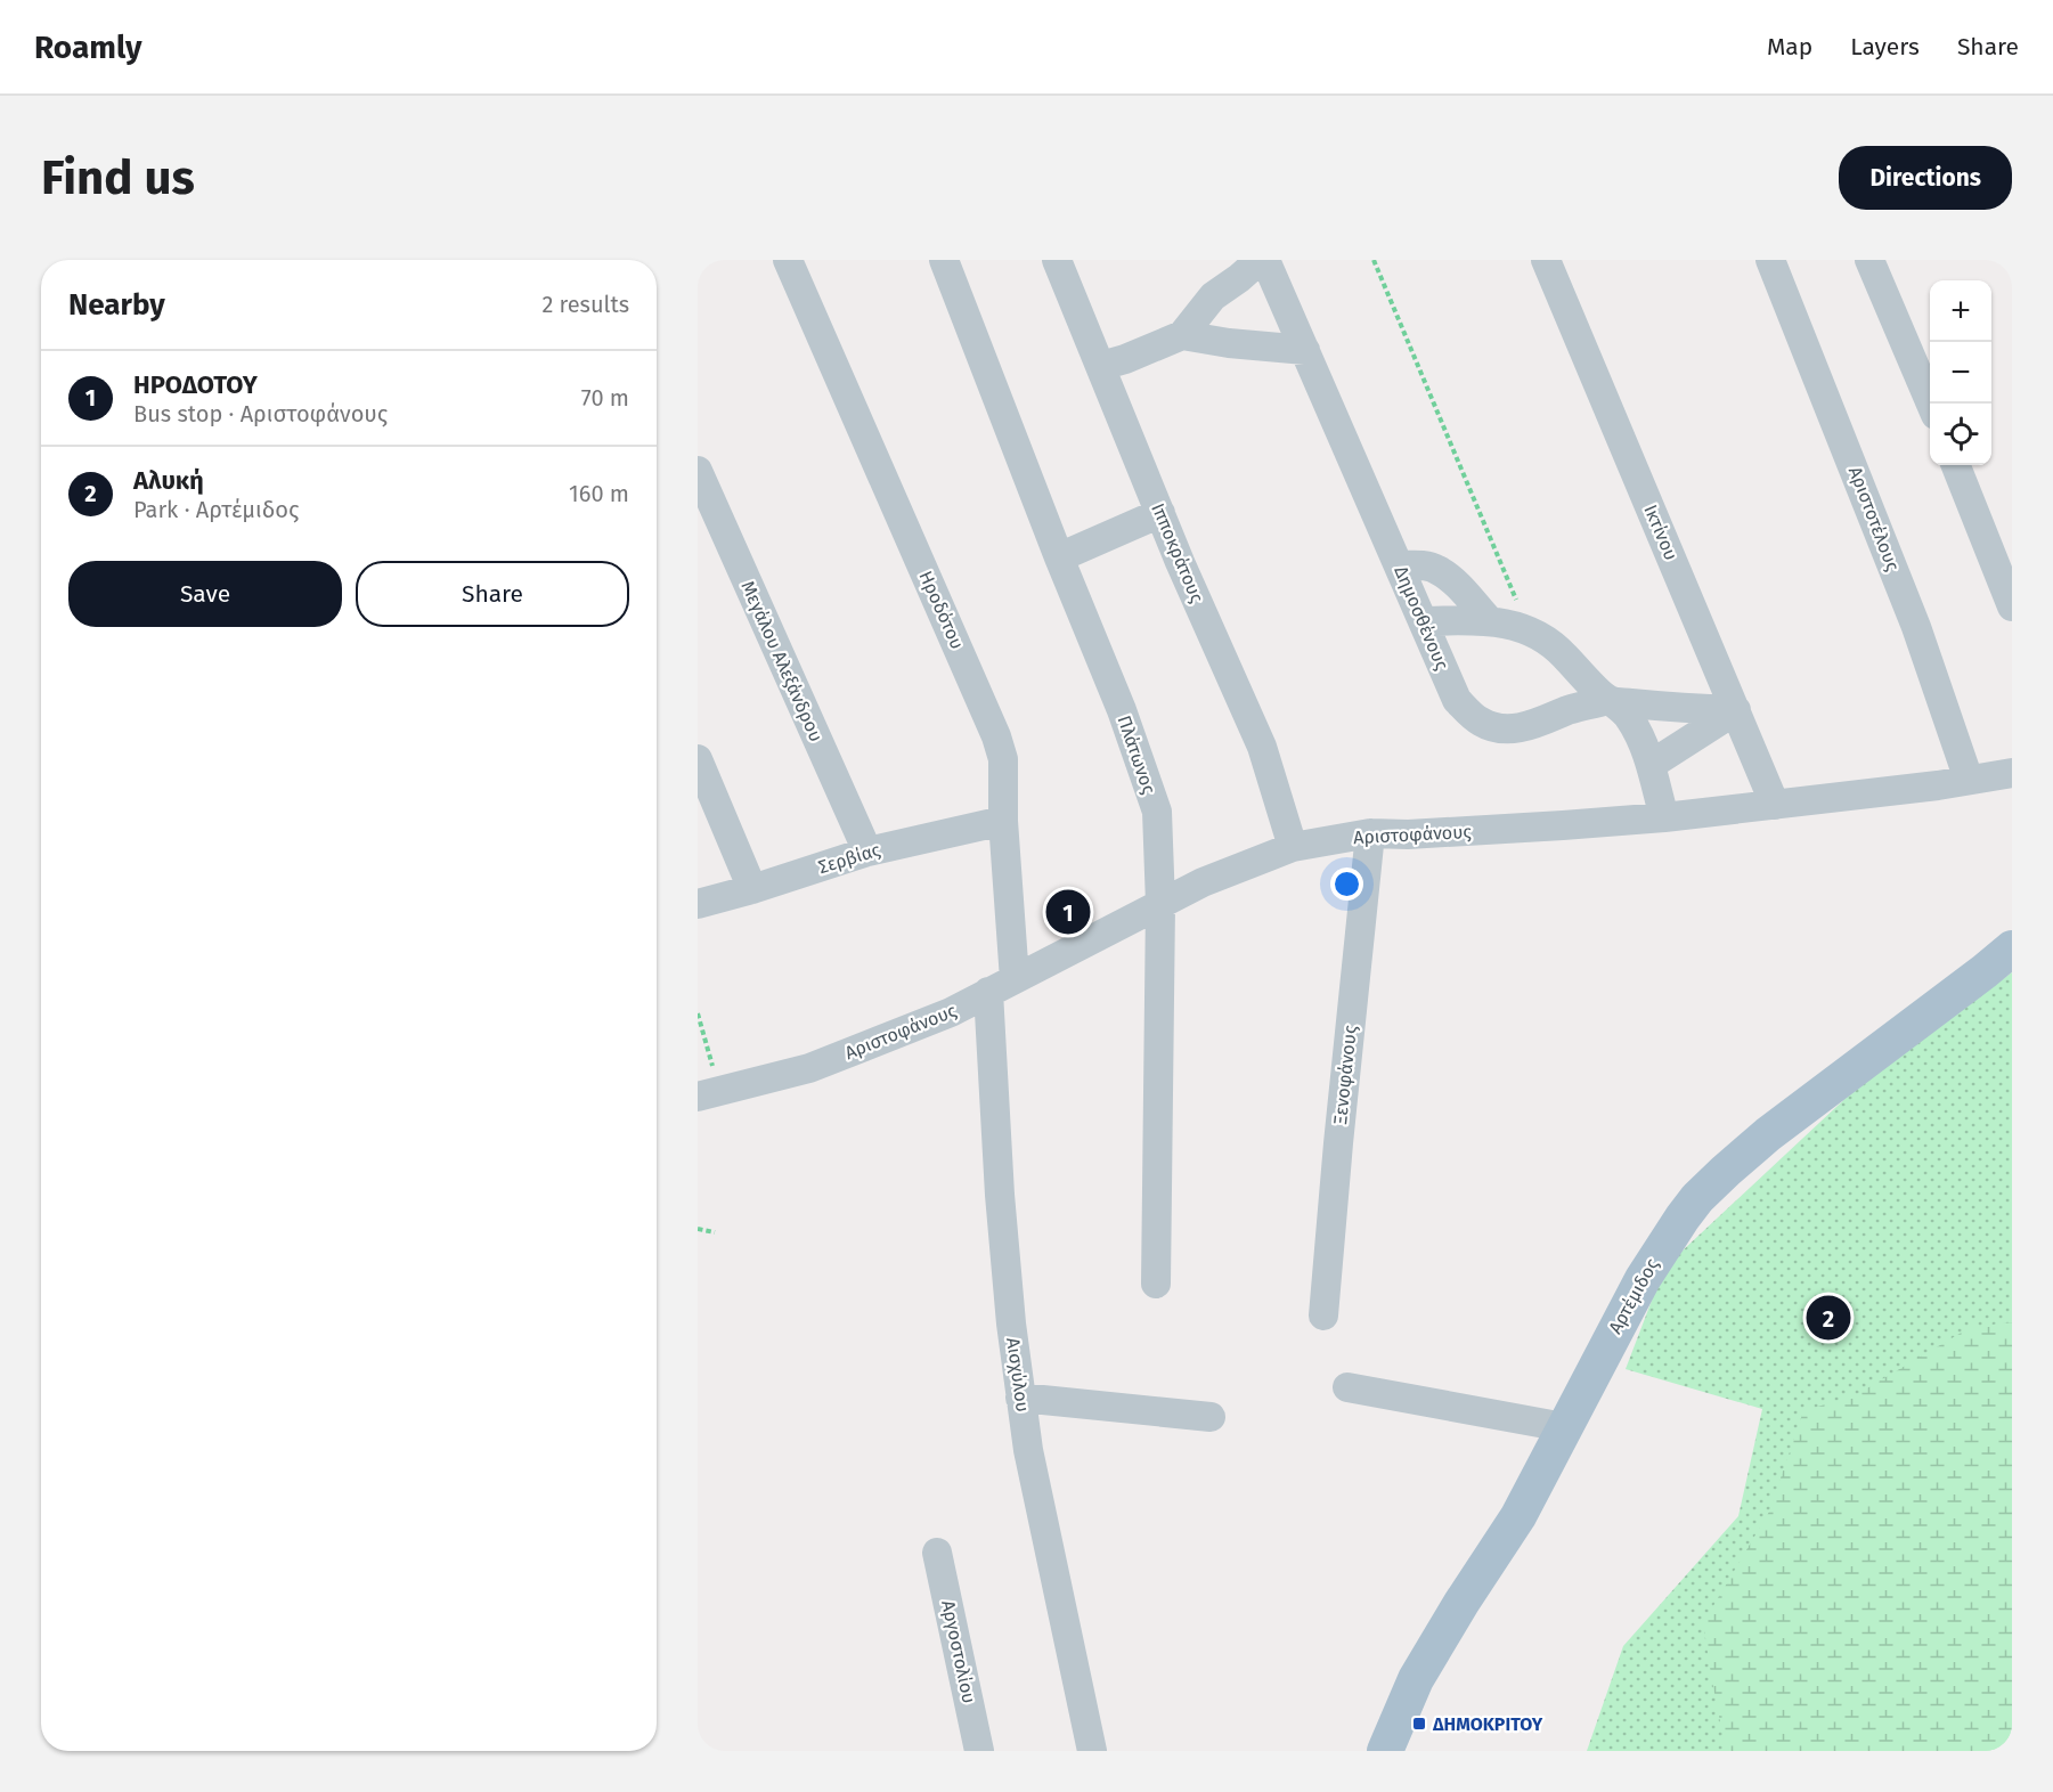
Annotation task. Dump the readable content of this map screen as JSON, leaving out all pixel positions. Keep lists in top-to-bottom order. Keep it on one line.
{"streets":{"main road":["Αρτέμιδος"],"street":["Αριστοτέλους","Ικτίνου","Ιπποκράτους","Ηροδότου","Δημοσθένους","Μεγάλου Αλεξάνδρου","Πλάτωνος","Αριστοφάνους","Σερβίας","Ξενοφάνους","Αισχύλου","Αργοστολίου"]},"crossings":[["Αριστοτέλους","Αριστοφάνους"],["Ικτίνου","Δημοσθένους"],["Ικτίνου","Αριστοφάνους"],["Ιπποκράτους","Αριστοφάνους"],["Ηροδότου","Αριστοφάνους"],["Ηροδότου","Σερβίας"],["Μεγάλου Αλεξάνδρου","Σερβίας"],["Πλάτωνος","Αριστοφάνους"],["Αριστοφάνους","Ξενοφάνους"],["Αριστοφάνους","Αισχύλου"]],"places":{"transit":["ΔΗΜΟΚΡΙΤΟΥ"]},"page":{"header":"Roamly","nav":["Map","Layers","Share"],"buttons":["Directions",["Save","Share"]],"title":"Find us","heading":["Nearby","2 results"],"map_buttons":["+","−"],"list":[{"mark":"1","name":"ΗΡΟΔΟΤΟΥ","note":"Bus stop · Αριστοφάνους","value":"70 m"},{"mark":"2","name":"Αλυκή","note":"Park · Αρτέμιδος","value":"160 m"}],"pins":["1","2"]}}
